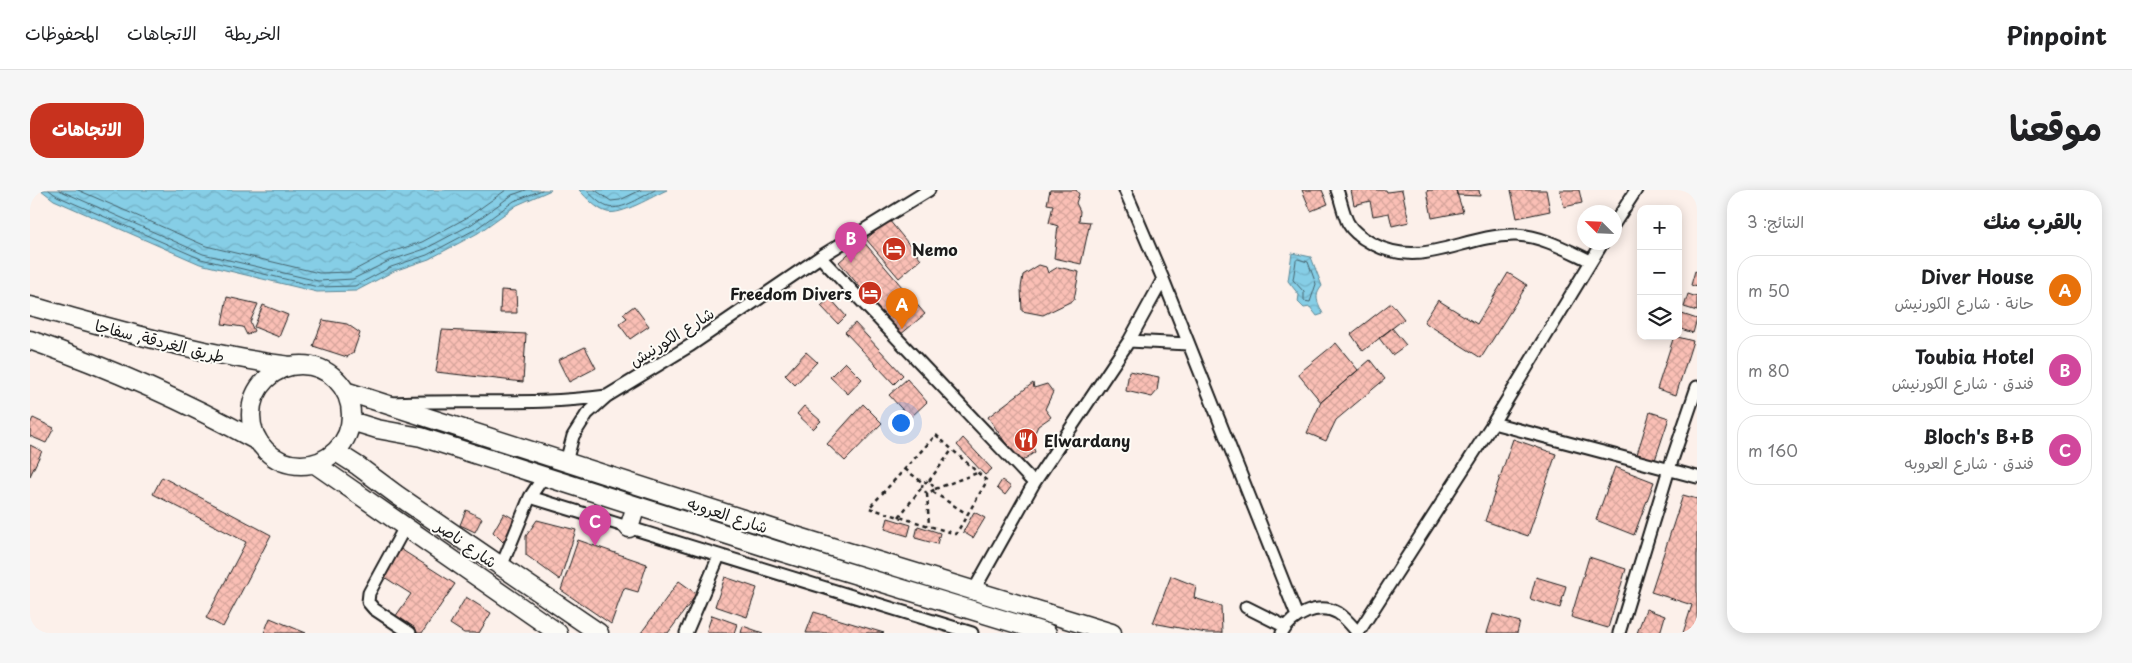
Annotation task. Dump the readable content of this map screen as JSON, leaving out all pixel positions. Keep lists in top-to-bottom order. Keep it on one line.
{"streets":{"main road":["طريق الغردقة, سفاجا","شارع العروبه","شارع ناصر"],"street":["شارع الكورنيش"]},"crossings":[["شارع الكورنيش","شارع العروبه"],["طريق الغردقة, سفاجا","شارع العروبه"],["طريق الغردقة, سفاجا","شارع ناصر"],["شارع العروبه","شارع ناصر"]],"places":{"hotel":["Nemo","Freedom Divers"],"restaurant":["Elwardany"]},"north":"top left","page":{"header":"Pinpoint","nav":["الخريطة","الاتجاهات","المحفوظات"],"title":"موقعنا","buttons":"الاتجاهات","heading":["بالقرب منك","النتائج: 3"],"map_buttons":["+","−"],"pins":["B","A","C"],"list":[{"mark":"A","name":"Diver House","note":"حانة · شارع الكورنيش","value":"50 m"},{"mark":"B","name":"Toubia Hotel","note":"فندق · شارع الكورنيش","value":"80 m"},{"mark":"C","name":"Bloch's B+B","note":"فندق · شارع العروبه","value":"160 m"}]}}
